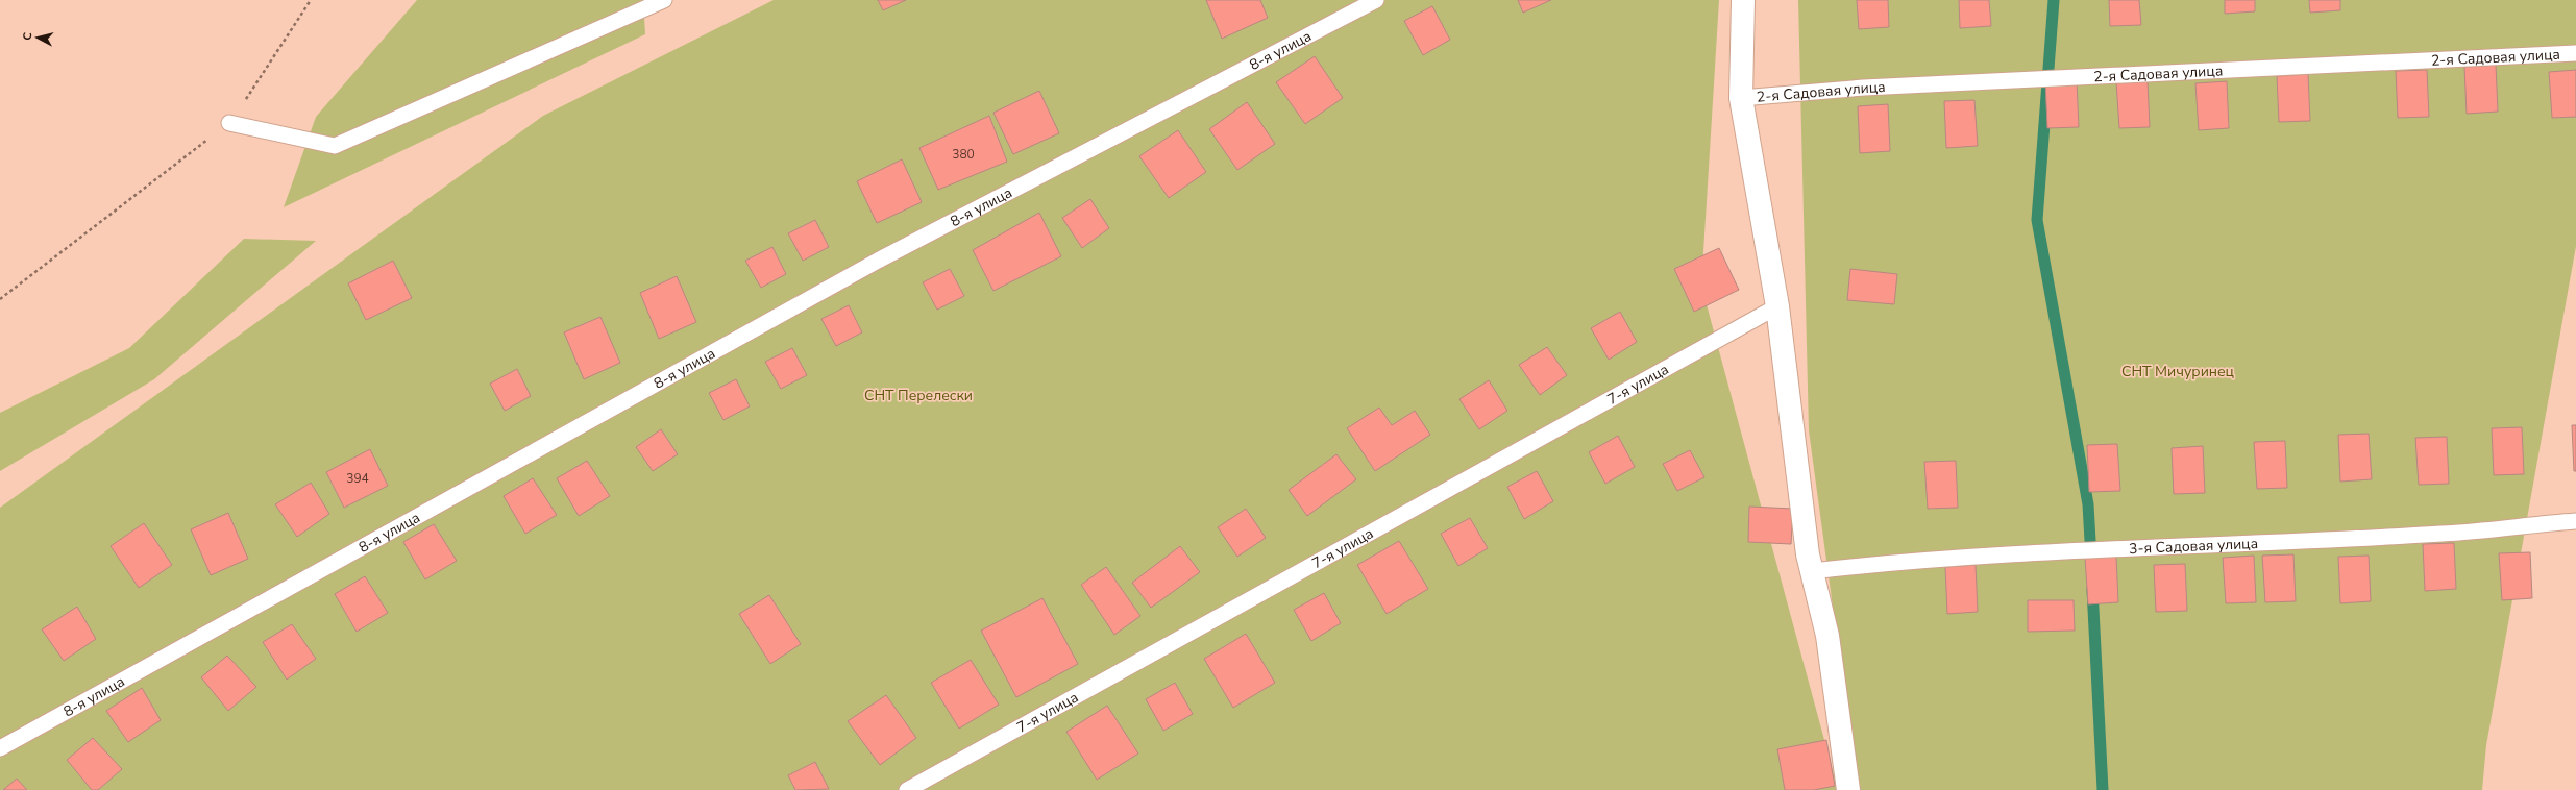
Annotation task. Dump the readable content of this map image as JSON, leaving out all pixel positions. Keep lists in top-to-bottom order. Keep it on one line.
{"streets":{"lane":["8-я улица","2-я Садовая улица","7-я улица","3-я Садовая улица"]},"parks":["СНТ Мичуринец","СНТ Перелески"],"house_numbers":["380","394"],"north":"left"}
